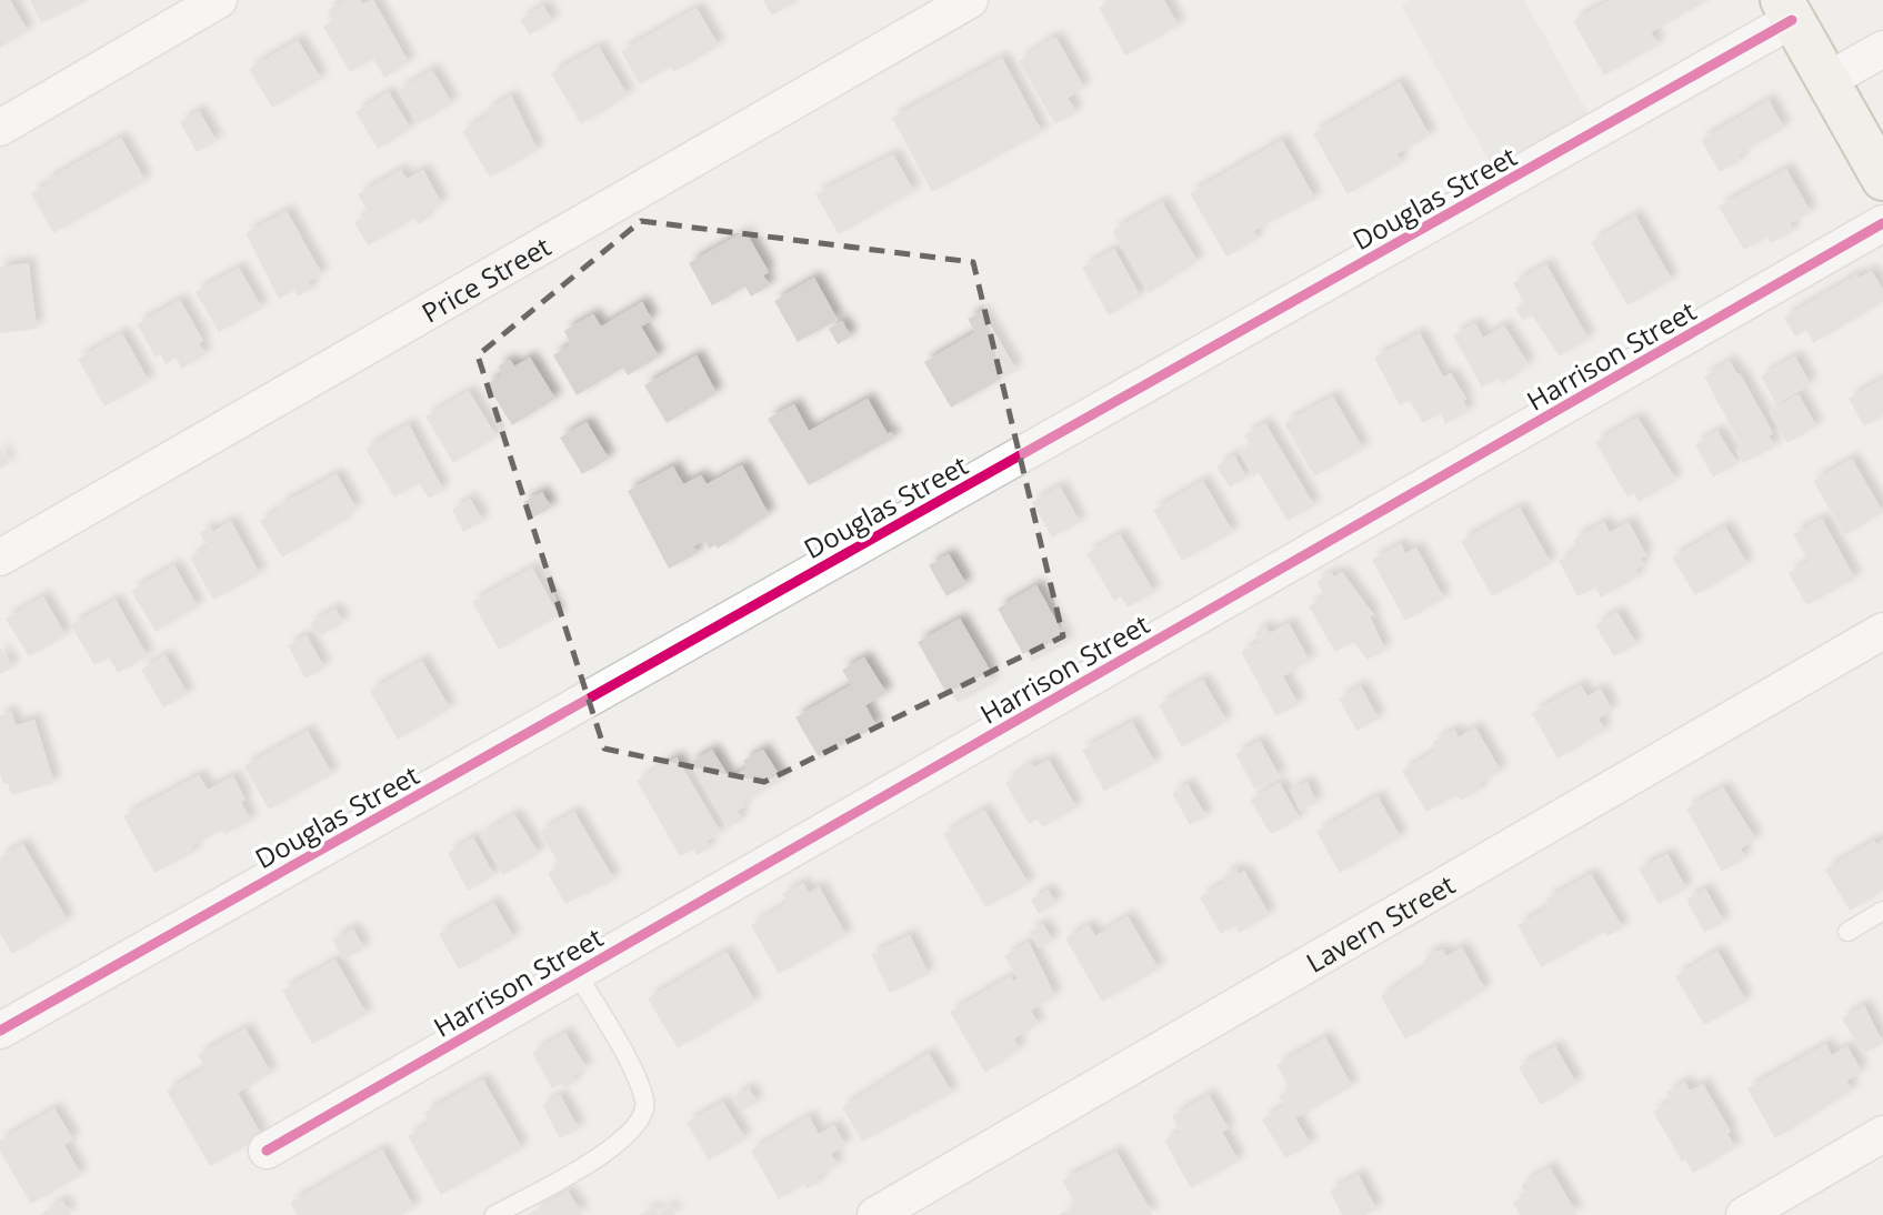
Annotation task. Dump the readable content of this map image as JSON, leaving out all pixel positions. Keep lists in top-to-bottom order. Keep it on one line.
{"streets":{"street":["Douglas Street","Price Street","Harrison Street","Lavern Street"]}}
